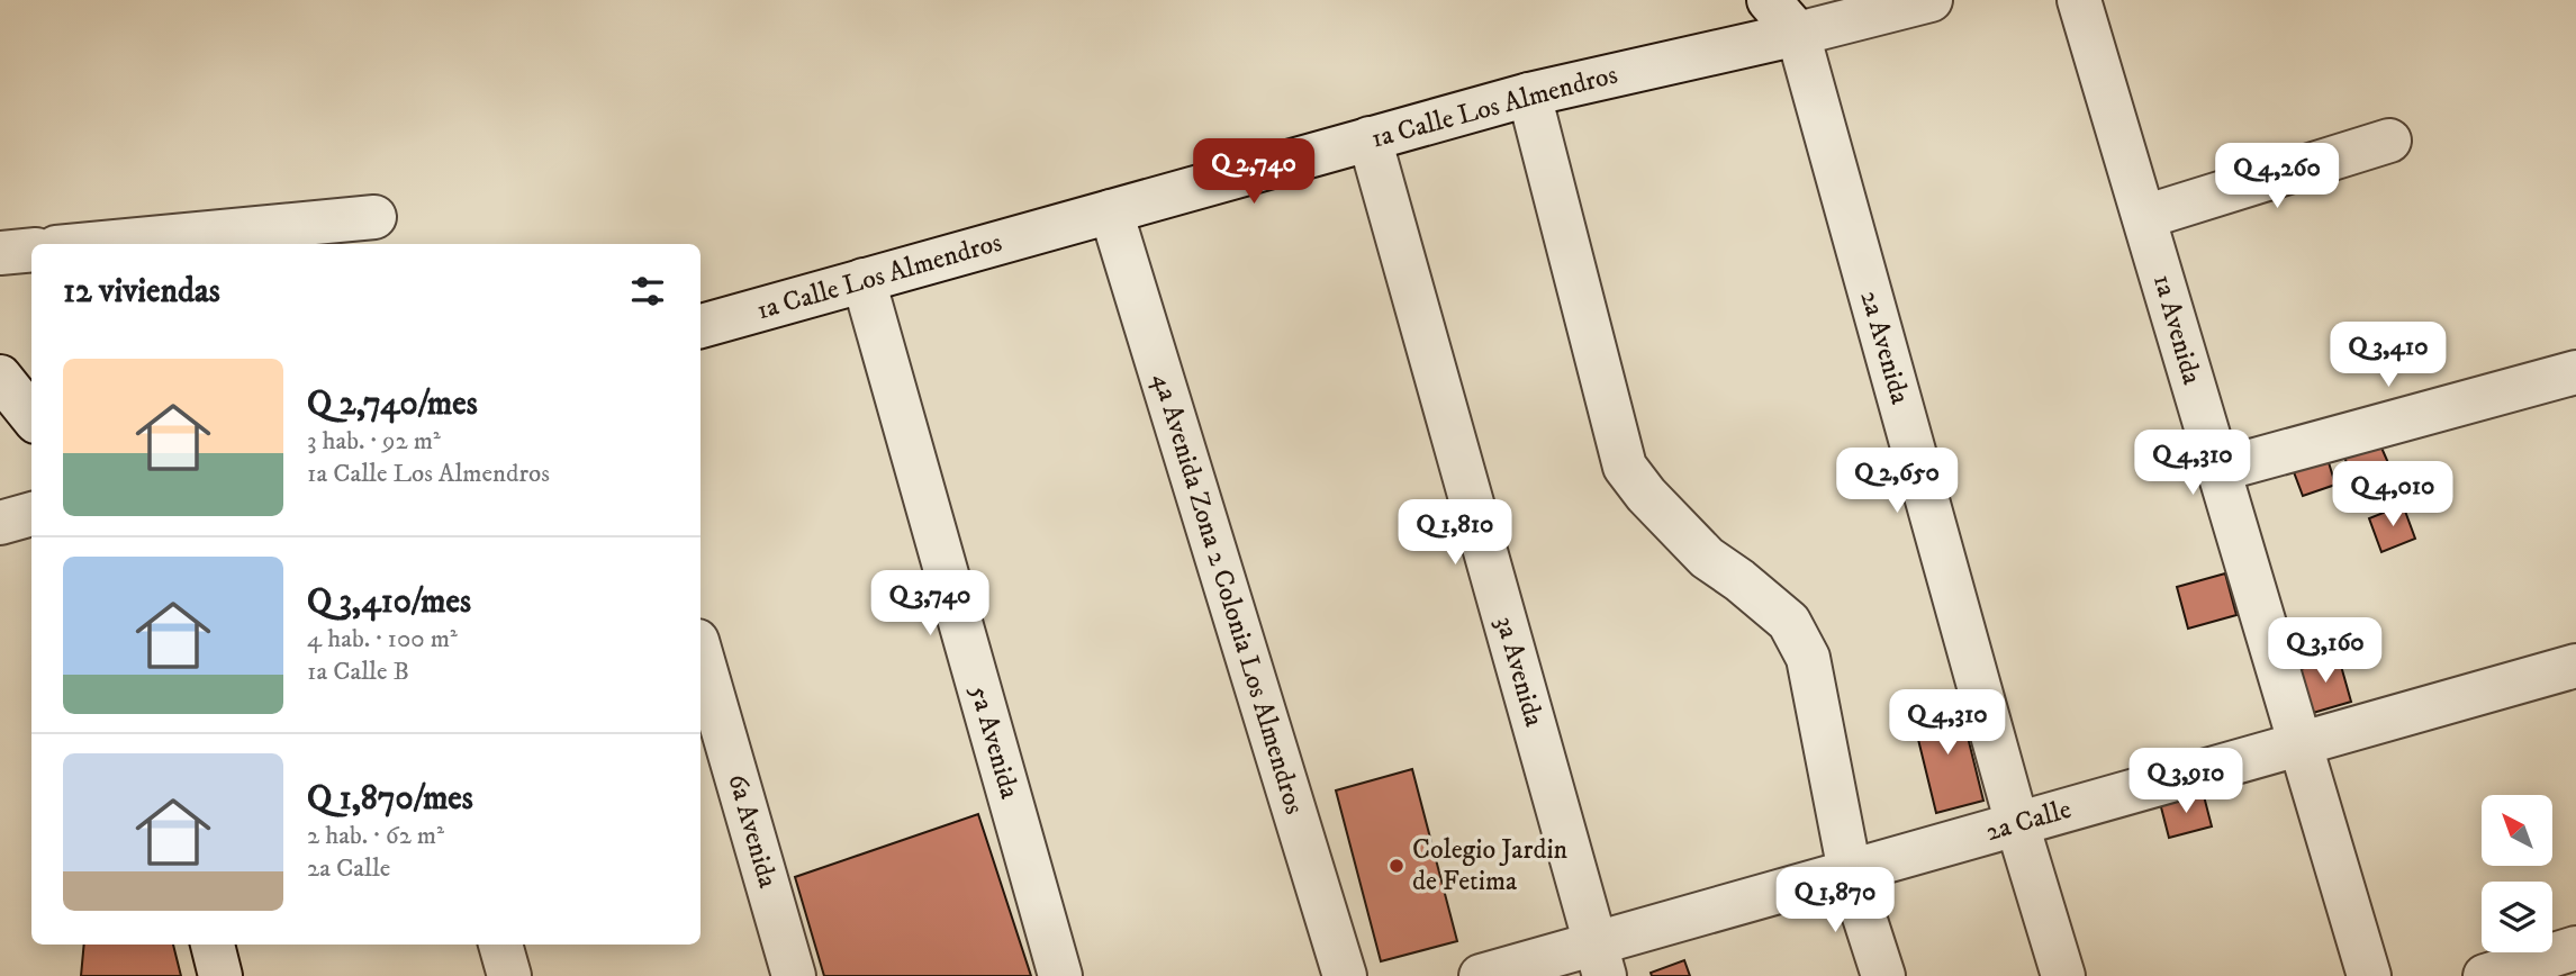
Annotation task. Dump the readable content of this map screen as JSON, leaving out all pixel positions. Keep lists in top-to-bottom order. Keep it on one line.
{"streets":{"street":["1a Calle Los Almendros","1a Avenida","2a Avenida","4a Avenida Zona 2 Colonia Los Almendros","3a Avenida","5a Avenida","2a Calle","6a Avenida"]},"crossings":[["1a Calle Los Almendros","2a Avenida"],["1a Calle Los Almendros","4a Avenida Zona 2 Colonia Los Almendros"],["1a Calle Los Almendros","3a Avenida"],["1a Calle Los Almendros","5a Avenida"],["1a Avenida","2a Calle"],["2a Avenida","2a Calle"],["3a Avenida","2a Calle"]],"places":["Colegio Jardin de Fetima"],"north":"top left","page":{"price":["Q 2,740","Q 4,260","Q 3,410","Q 4,310","Q 2,650","Q 4,010","Q 1,810","Q 3,740","Q 3,160","Q 4,310","Q 3,910","Q 1,870"],"heading":"12 viviendas","list":[{"name":"Q 2,740/mes","note":"3 hab. · 92 m² · 1a Calle Los Almendros"},{"name":"Q 3,410/mes","note":"4 hab. · 100 m² · 1a Calle B"},{"name":"Q 1,870/mes","note":"2 hab. · 62 m² · 2a Calle"}]}}
